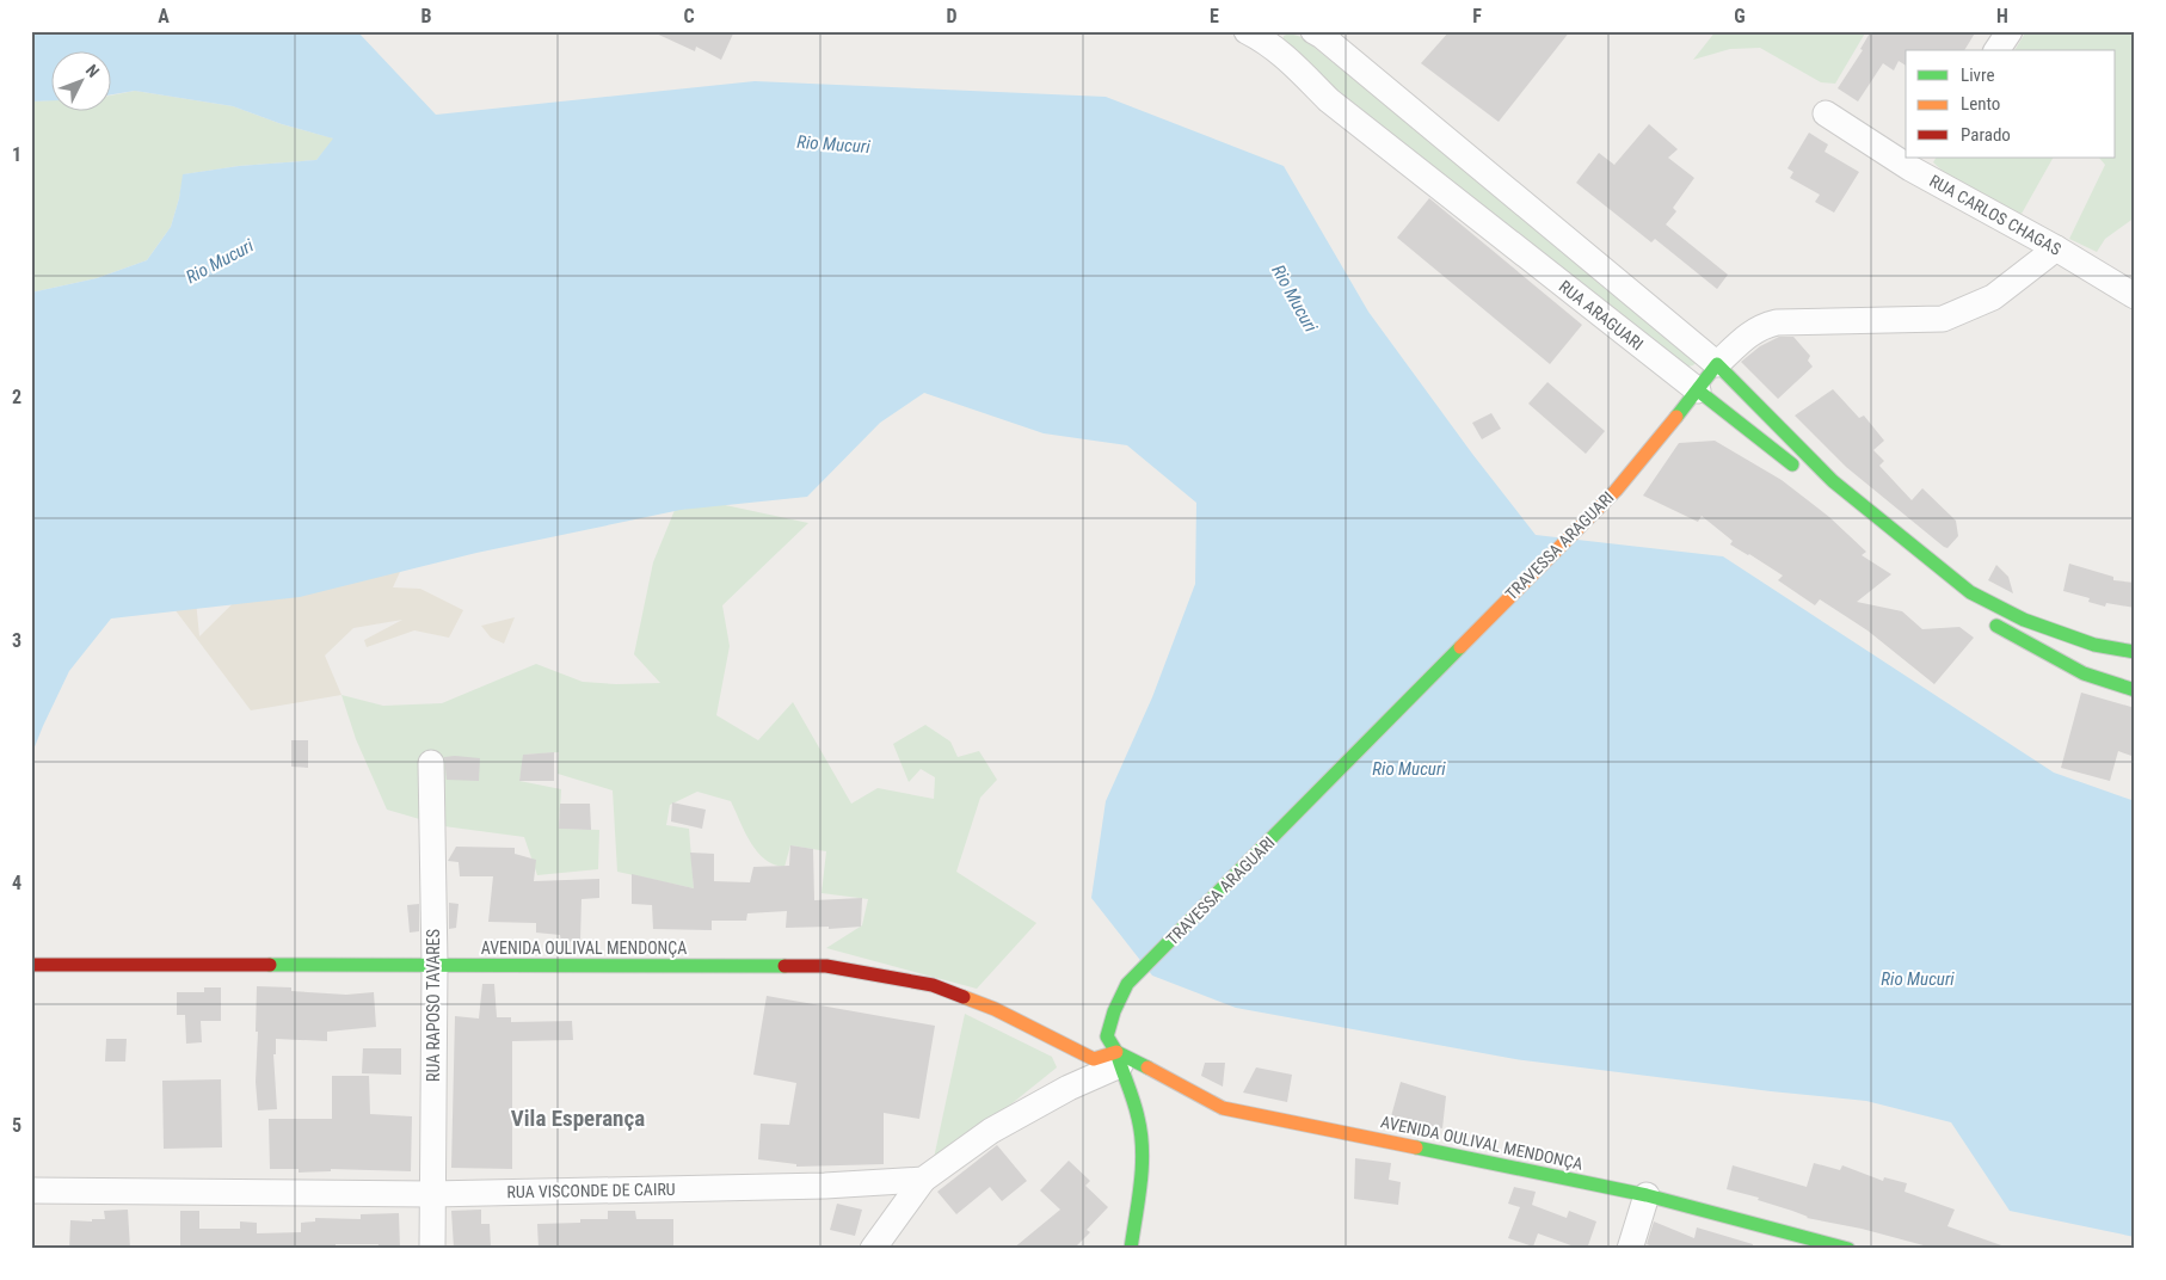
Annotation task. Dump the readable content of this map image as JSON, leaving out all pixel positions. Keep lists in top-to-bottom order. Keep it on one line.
{"streets":{"street":["RUA CARLOS CHAGAS","RUA ARAGUARI","TRAVESSA ARAGUARI","AVENIDA OULIVAL MENDONÇA","RUA RAPOSO TAVARES","RUA VISCONDE DE CAIRU"]},"crossings":[["RUA CARLOS CHAGAS","TRAVESSA ARAGUARI"],["RUA ARAGUARI","TRAVESSA ARAGUARI"],["TRAVESSA ARAGUARI","AVENIDA OULIVAL MENDONÇA"],["AVENIDA OULIVAL MENDONÇA","RUA RAPOSO TAVARES"],["RUA RAPOSO TAVARES","RUA VISCONDE DE CAIRU"]],"districts":["Vila Esperança"],"water":["Rio Mucuri"],"legend":["Livre","Lento","Parado"],"north":"top right","grid":{"columns":["A","B","C","D","E","F","G","H"],"rows":["1","2","3","4","5"]}}
